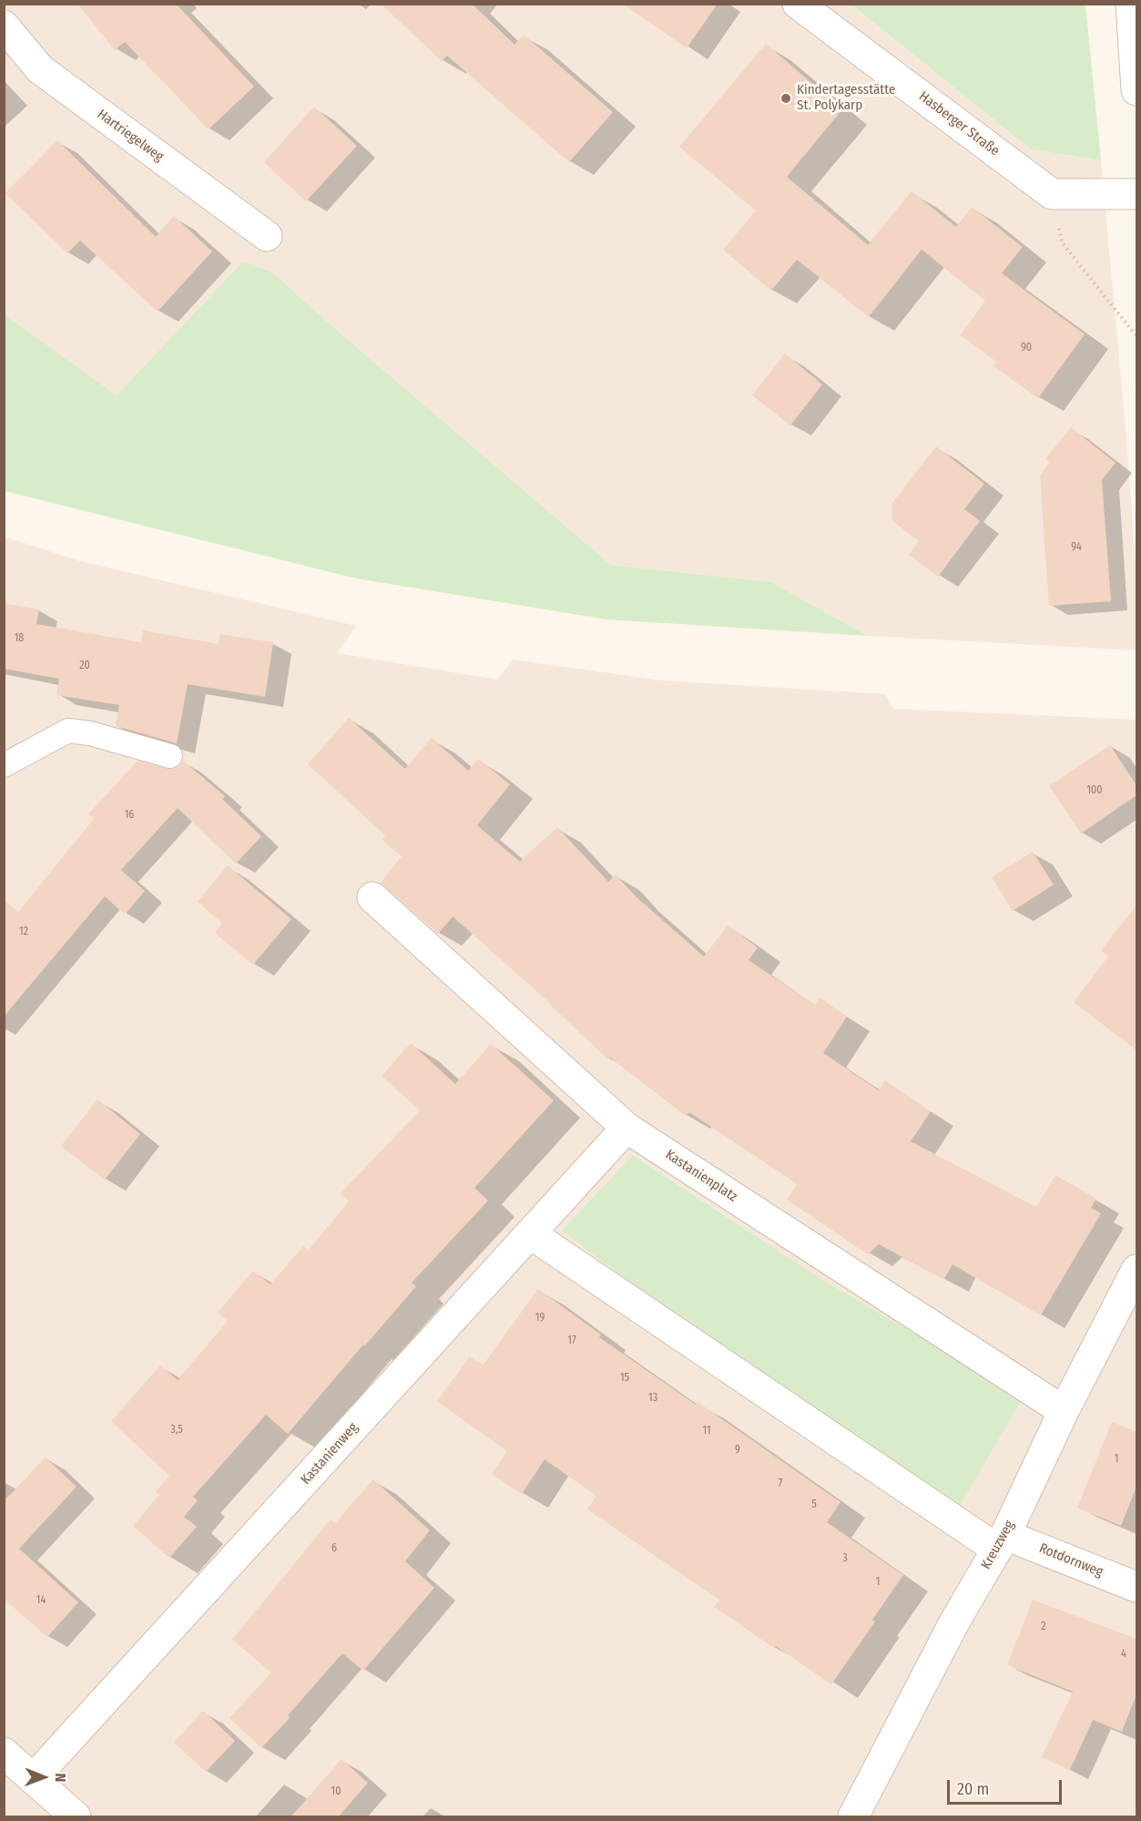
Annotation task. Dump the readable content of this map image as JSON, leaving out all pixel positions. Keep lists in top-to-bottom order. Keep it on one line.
{"streets":{"street":["Hasberger Straße","Hartriegelweg","Kastanienplatz","Kastanienweg","Kreuzweg","Rotdornweg"]},"crossings":[["Kastanienplatz","Kastanienweg"],["Kastanienplatz","Kreuzweg"],["Kreuzweg","Rotdornweg"]],"places":["Kindertagesstätte St. Polykarp"],"house_numbers":["90","94","18","20","100","16","12","19","17","15","13","3,5","11","9","1","7","5","6","3","1","14","2","4","10"],"scale_bar":"20 m","north":"right"}
